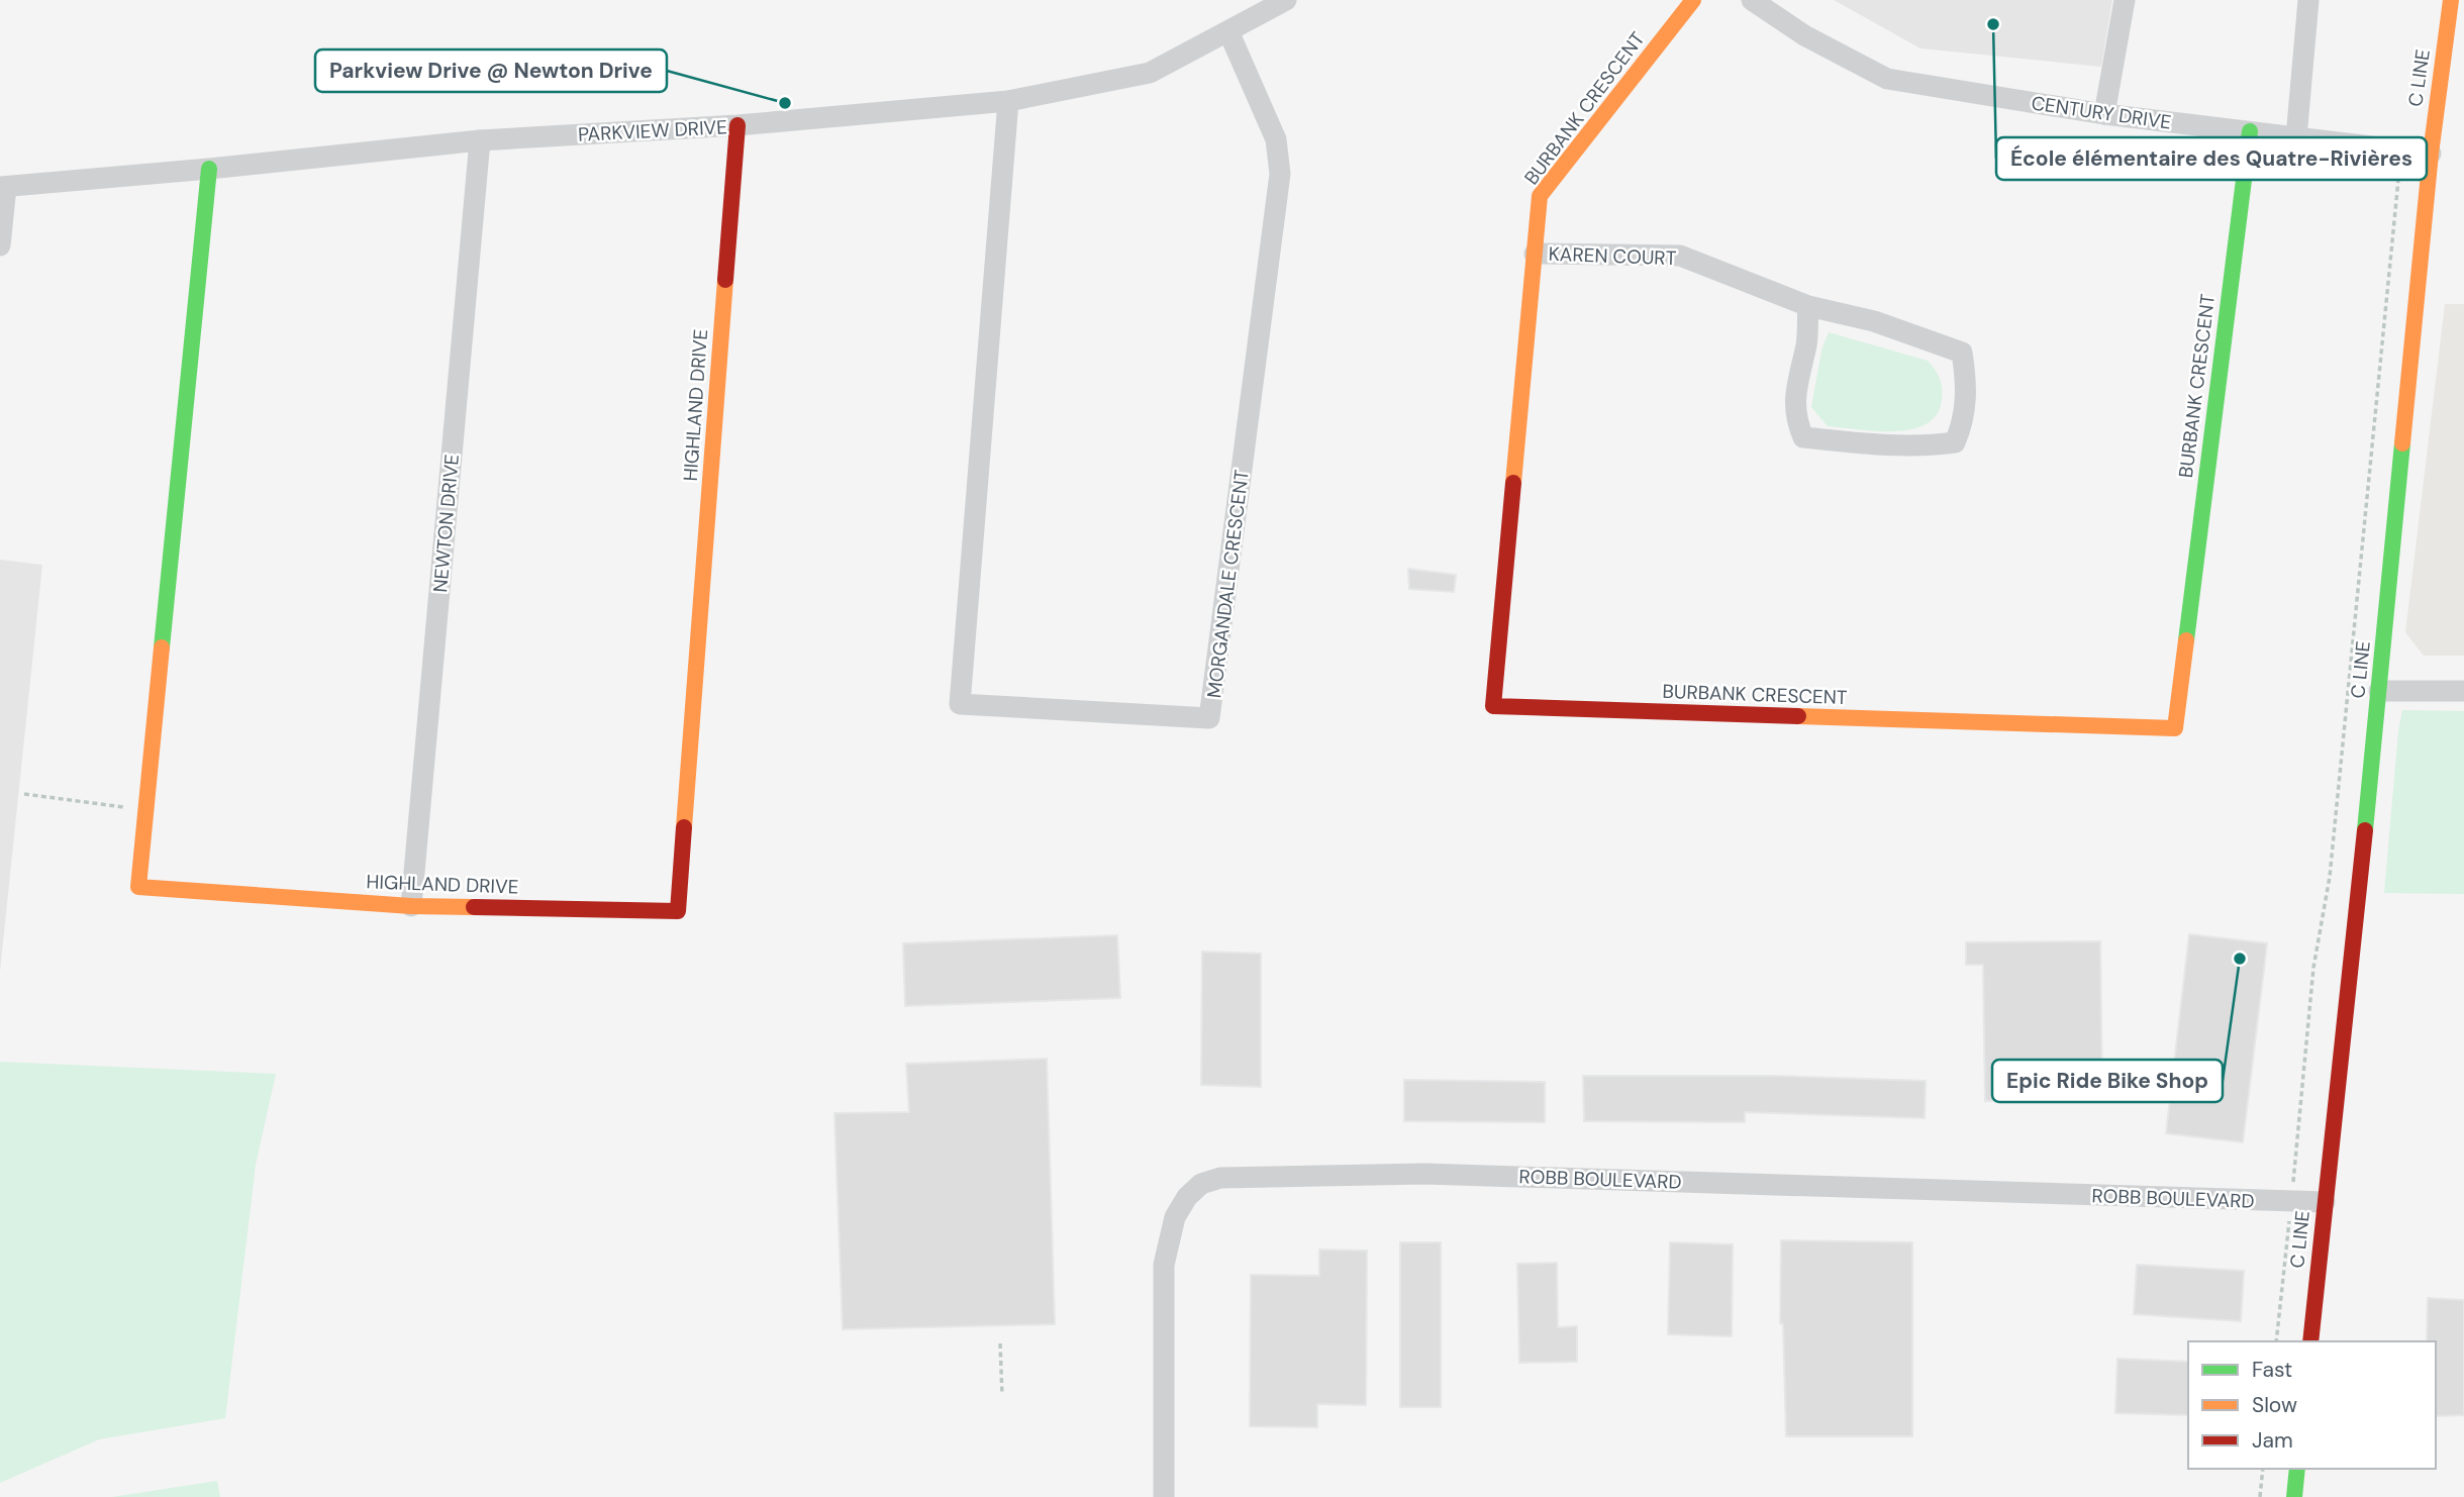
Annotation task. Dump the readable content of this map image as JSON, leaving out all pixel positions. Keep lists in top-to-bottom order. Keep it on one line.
{"streets":{"street":["C LINE","BURBANK CRESCENT","CENTURY DRIVE","PARKVIEW DRIVE","KAREN COURT","HIGHLAND DRIVE","NEWTON DRIVE","MORGANDALE CRESCENT","ROBB BOULEVARD"]},"crossings":[["C LINE","CENTURY DRIVE"],["C LINE","ROBB BOULEVARD"],["BURBANK CRESCENT","CENTURY DRIVE"],["BURBANK CRESCENT","KAREN COURT"],["PARKVIEW DRIVE","HIGHLAND DRIVE"],["PARKVIEW DRIVE","NEWTON DRIVE"],["PARKVIEW DRIVE","MORGANDALE CRESCENT"],["HIGHLAND DRIVE","NEWTON DRIVE"]],"places":["École élémentaire des Quatre-Rivières","Parkview Drive @ Newton Drive","Epic Ride Bike Shop"],"legend":["Fast","Slow","Jam"]}
